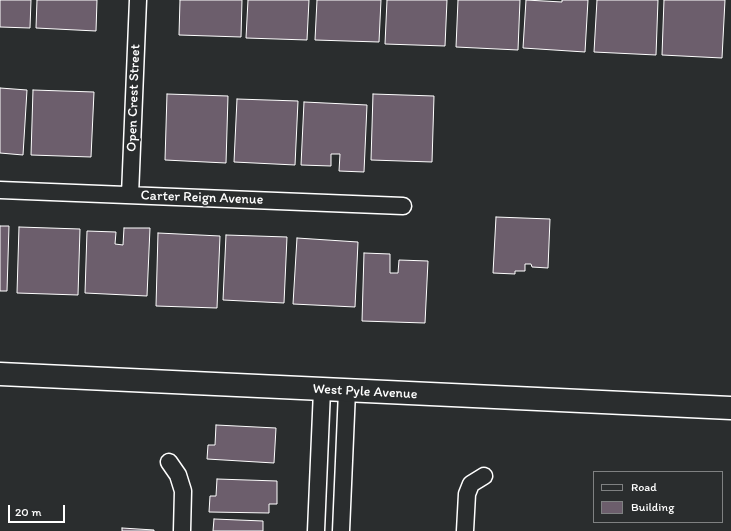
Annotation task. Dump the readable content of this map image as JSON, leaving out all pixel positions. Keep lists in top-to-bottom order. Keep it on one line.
{"streets":{"street":["Open Crest Street","Carter Reign Avenue","West Pyle Avenue"]},"crossings":[["Open Crest Street","Carter Reign Avenue"]],"legend":["Road","Building"],"scale_bar":"20 m"}
